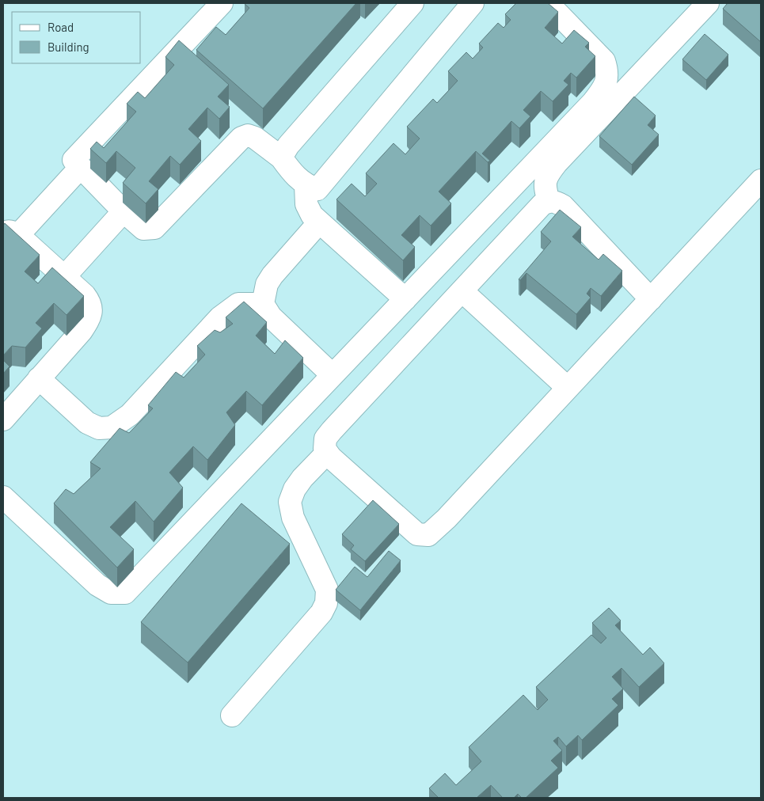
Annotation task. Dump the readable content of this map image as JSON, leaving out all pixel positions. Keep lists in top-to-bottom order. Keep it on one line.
{"legend":["Road","Building"]}
